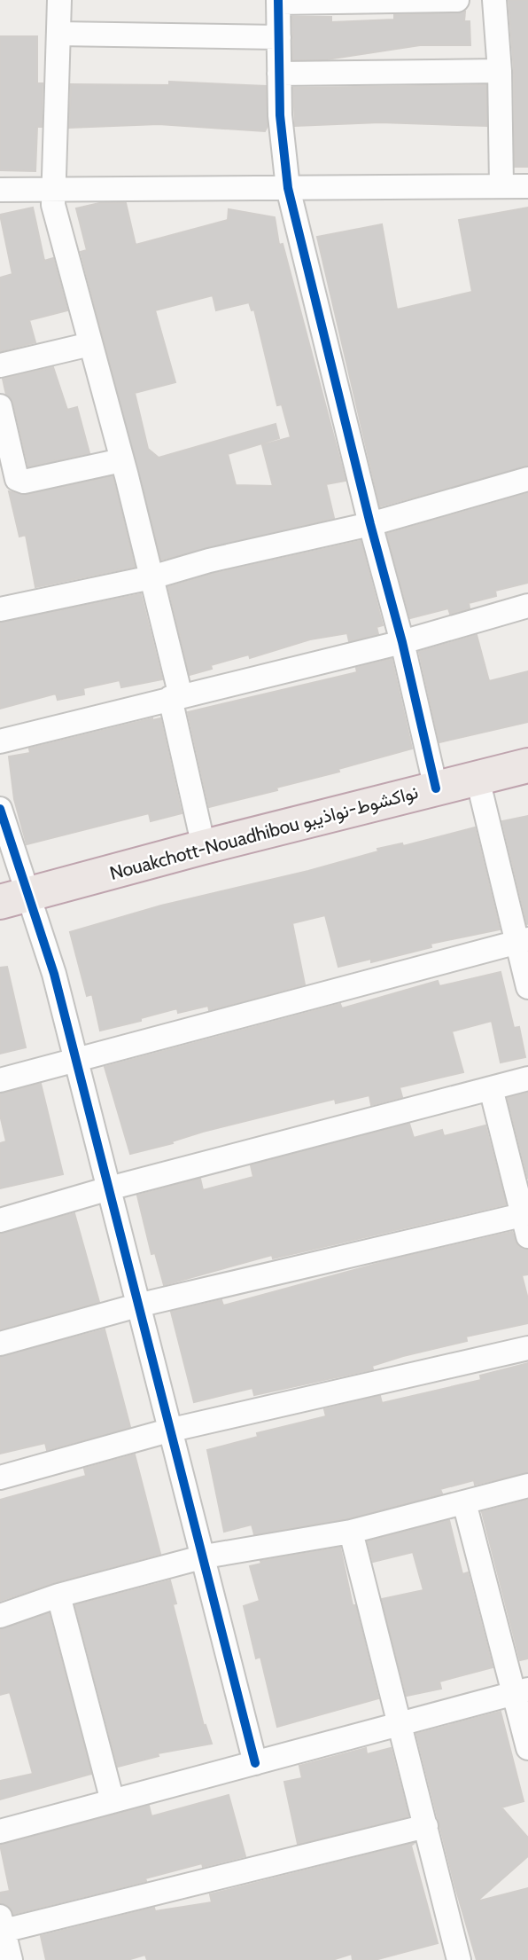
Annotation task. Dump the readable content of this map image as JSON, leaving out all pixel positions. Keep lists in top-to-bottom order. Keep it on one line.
{"streets":{"highway":["Nouakchott-Nouadhibou نواكشوط-نواذيبو"]}}
